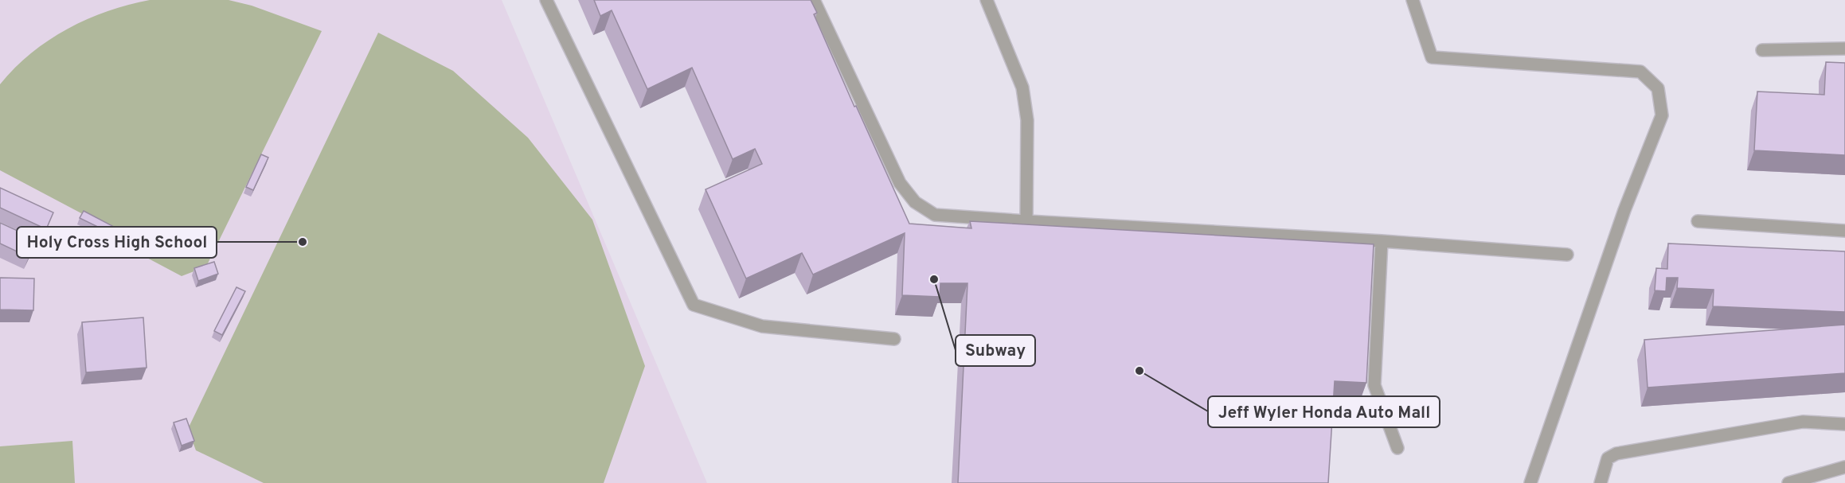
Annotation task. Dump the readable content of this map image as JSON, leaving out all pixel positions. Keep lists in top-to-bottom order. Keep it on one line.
{"places":["Holy Cross High School","Subway","Jeff Wyler Honda Auto Mall"]}
